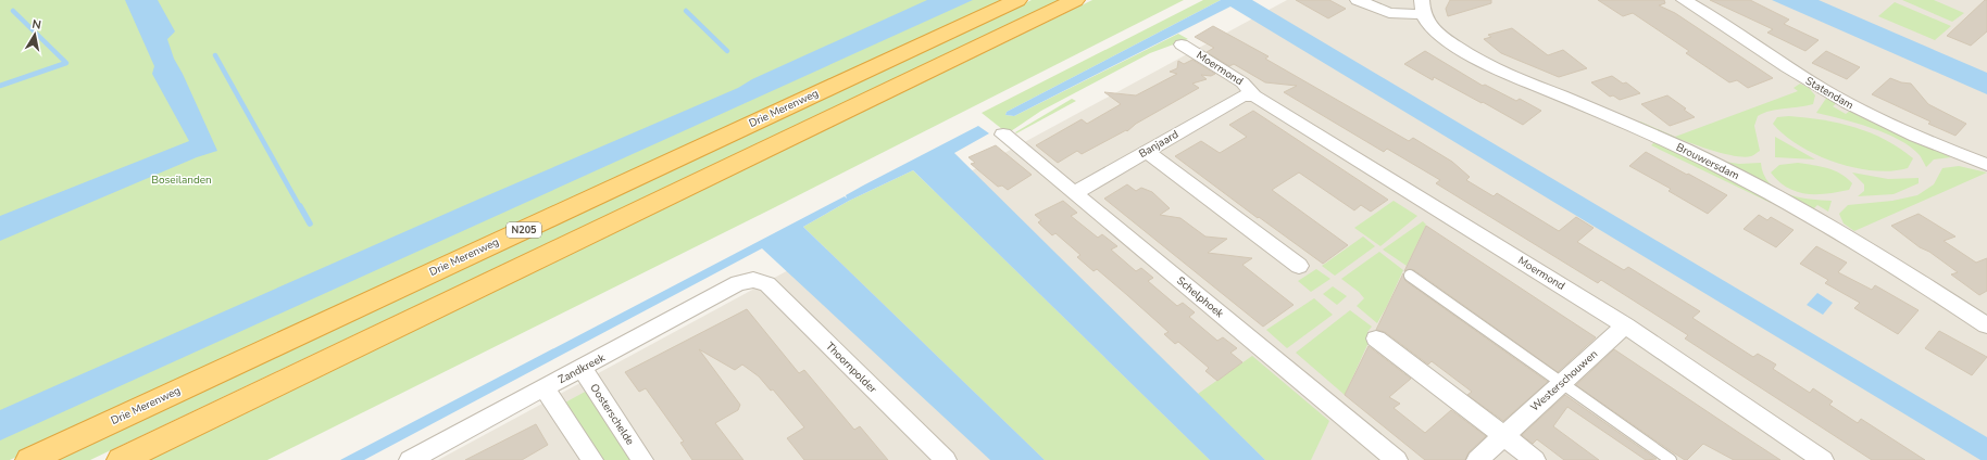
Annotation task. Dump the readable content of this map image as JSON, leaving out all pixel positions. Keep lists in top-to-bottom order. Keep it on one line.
{"streets":{"highway":["Drie Merenweg","N205"],"street":["Moermond","Statendam","Banjaard","Brouwersdam","Schelphoek","Thoornpolder","Zandkreek","Westerschouwen","Oosterschelde"]},"crossings":[["Moermond","Banjaard"],["Moermond","Westerschouwen"],["Banjaard","Schelphoek"],["Thoornpolder","Zandkreek"],["Zandkreek","Oosterschelde"]],"parks":["Boseilanden"],"north":"top"}
